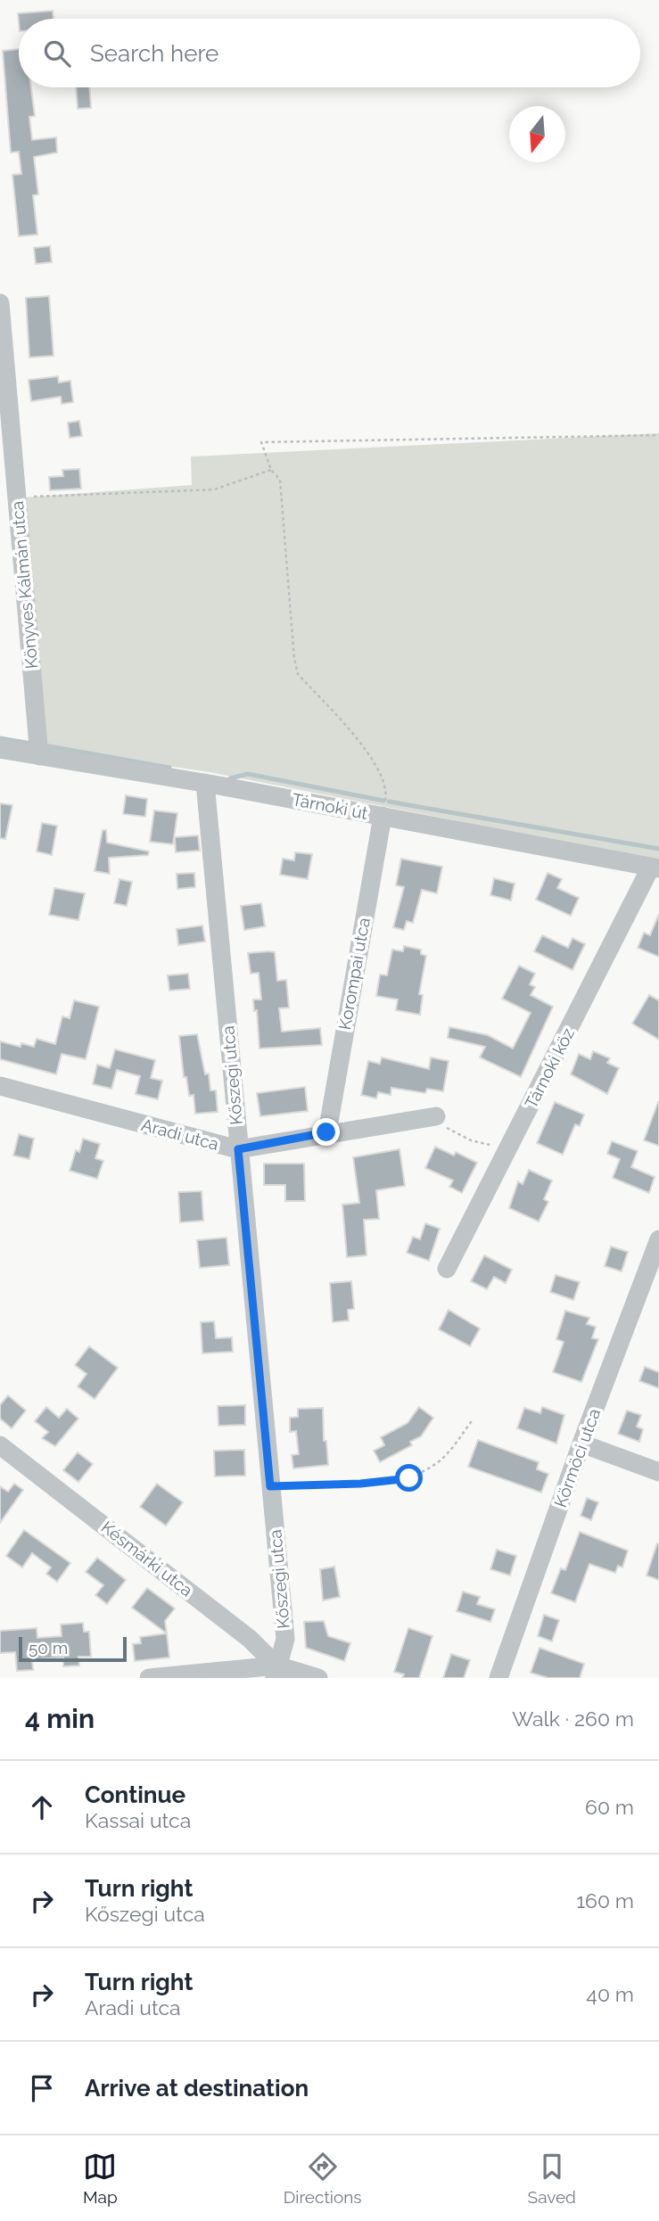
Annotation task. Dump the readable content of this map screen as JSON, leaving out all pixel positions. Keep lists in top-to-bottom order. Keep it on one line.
{"streets":{"street":["Könyves Kálmán utca","Tárnoki út","Korompai utca","Tárnoki köz","Kőszegi utca","Aradi utca","Körmöci utca","Késmárki utca"]},"crossings":[["Könyves Kálmán utca","Tárnoki út"],["Tárnoki út","Korompai utca"],["Tárnoki út","Tárnoki köz"],["Tárnoki út","Kőszegi utca"],["Korompai utca","Aradi utca"],["Kőszegi utca","Aradi utca"],["Kőszegi utca","Késmárki utca"]],"scale_bar":"50 m","north":"bottom","page":{"search":"Search here","scale":"50 m","heading":["4 min","Walk · 260 m"],"list":[["Continue","Kassai utca","60 m"],["Turn right","Kőszegi utca","160 m"],["Turn right","Aradi utca","40 m"],"Arrive at destination"],"nav":["Map","Directions","Saved"]}}
